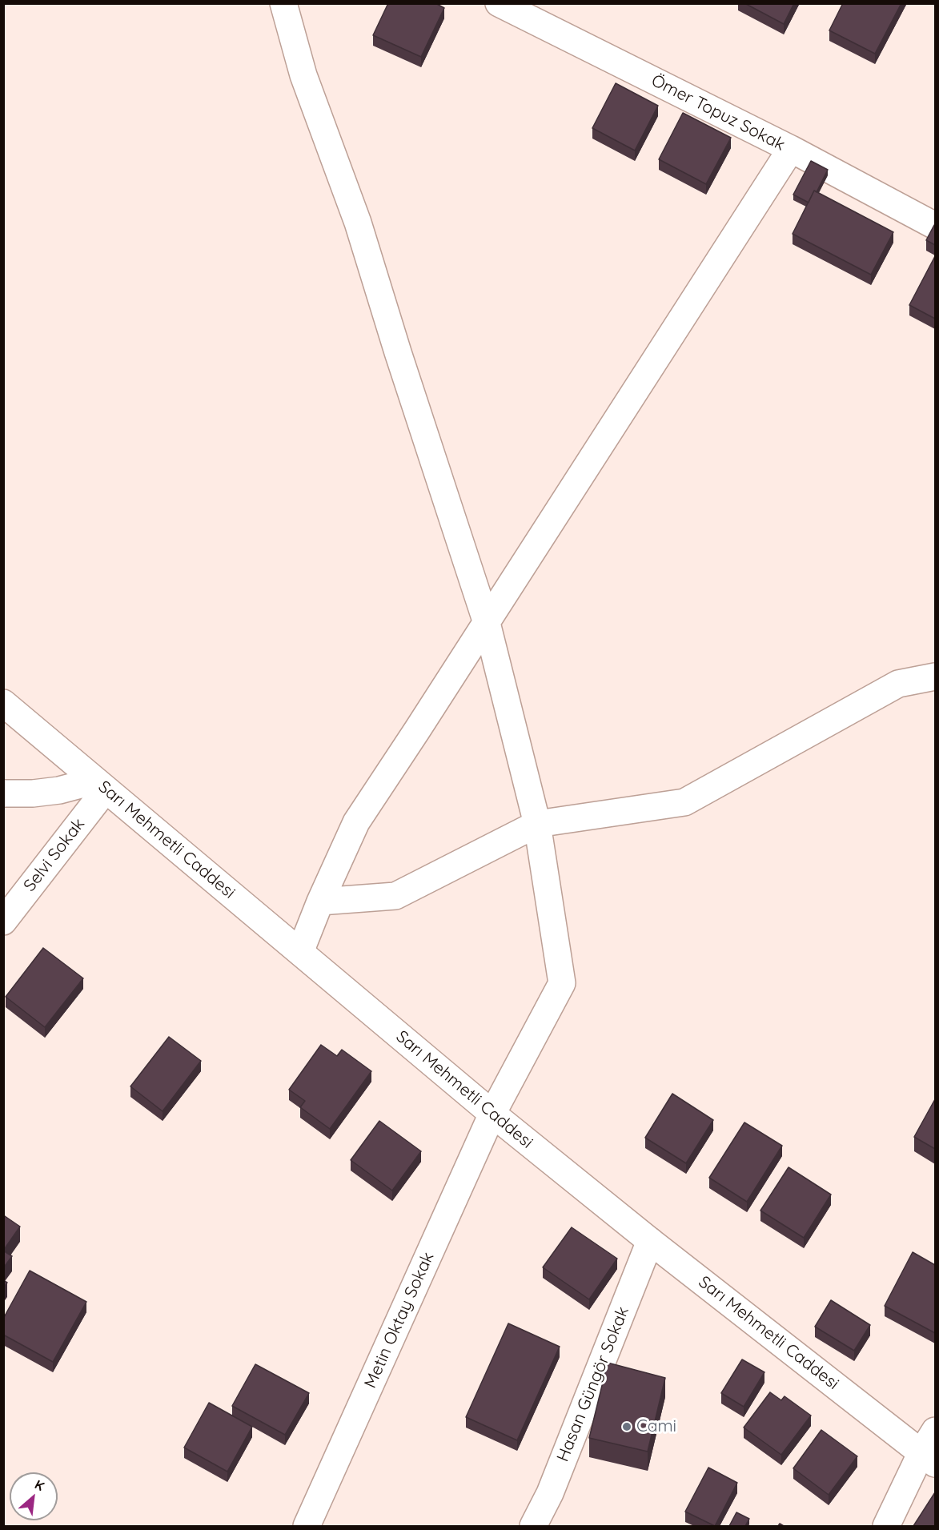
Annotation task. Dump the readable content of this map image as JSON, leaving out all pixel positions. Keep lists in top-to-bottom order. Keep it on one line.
{"streets":{"street":["Ömer Topuz Sokak","Sarı Mehmetli Caddesi","Selvi Sokak","Metin Oktay Sokak","Hasan Güngör Sokak"]},"crossings":[["Sarı Mehmetli Caddesi","Selvi Sokak"],["Sarı Mehmetli Caddesi","Metin Oktay Sokak"],["Sarı Mehmetli Caddesi","Hasan Güngör Sokak"]],"places":["Cami"],"north":"top right"}
